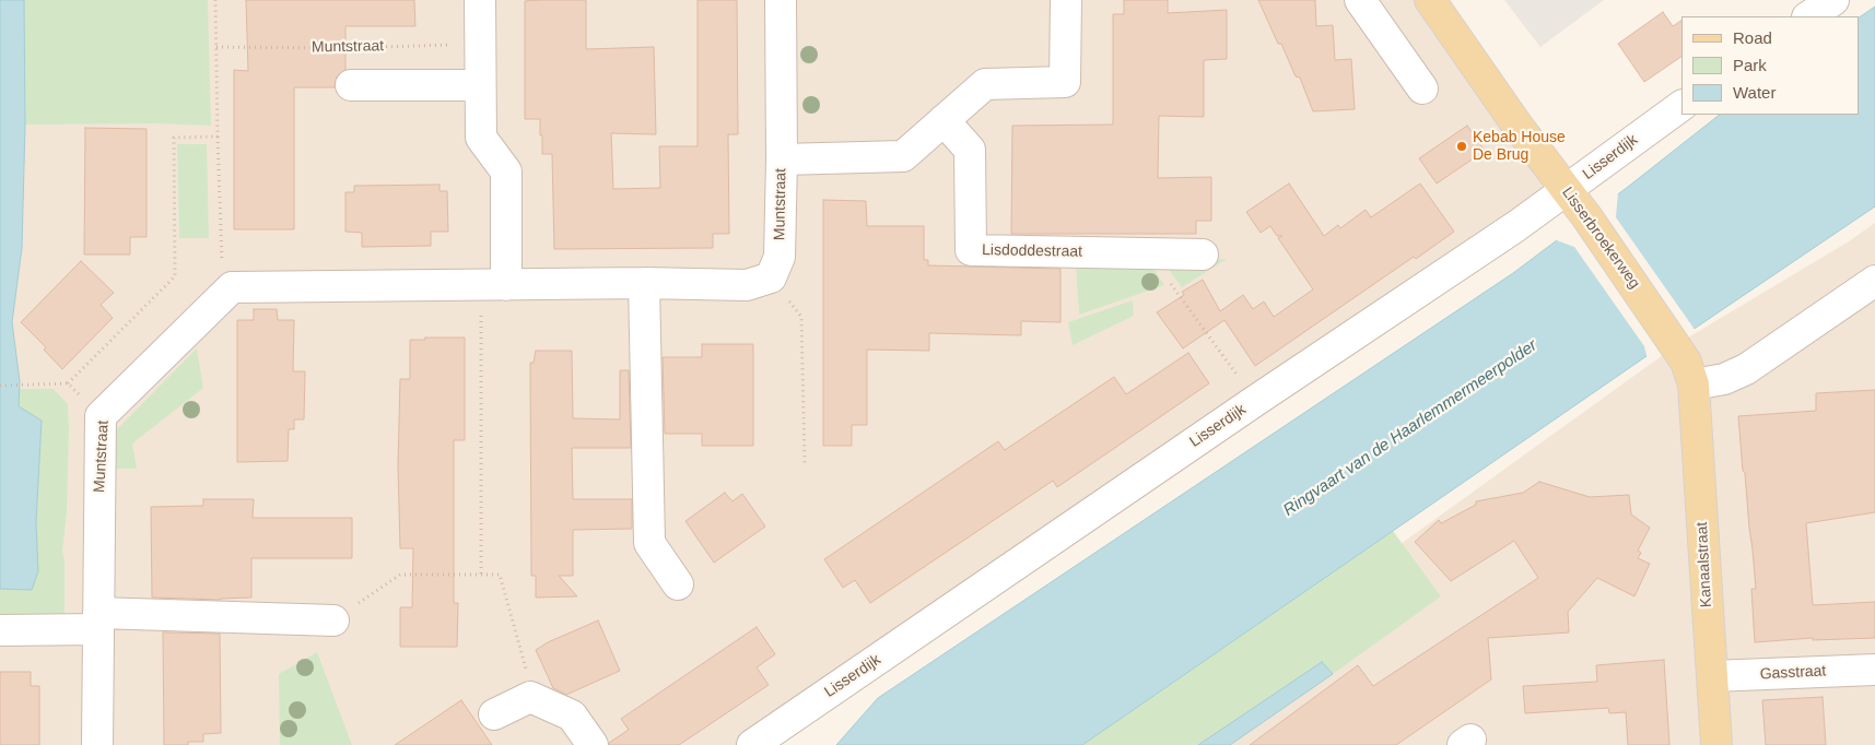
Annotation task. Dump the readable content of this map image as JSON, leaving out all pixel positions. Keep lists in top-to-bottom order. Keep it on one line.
{"streets":{"main road":["Lisserbroekerweg","Kanaalstraat"],"street":["Muntstraat","Lisserdijk","Lisdoddestraat","Gasstraat"]},"crossings":[["Lisserdijk","Lisserbroekerweg"],["Lisserbroekerweg","Kanaalstraat"],["Kanaalstraat","Gasstraat"]],"water":["Ringvaart van de Haarlemmermeerpolder"],"places":["Kebab House De Brug"],"legend":["Road","Park","Water"]}
